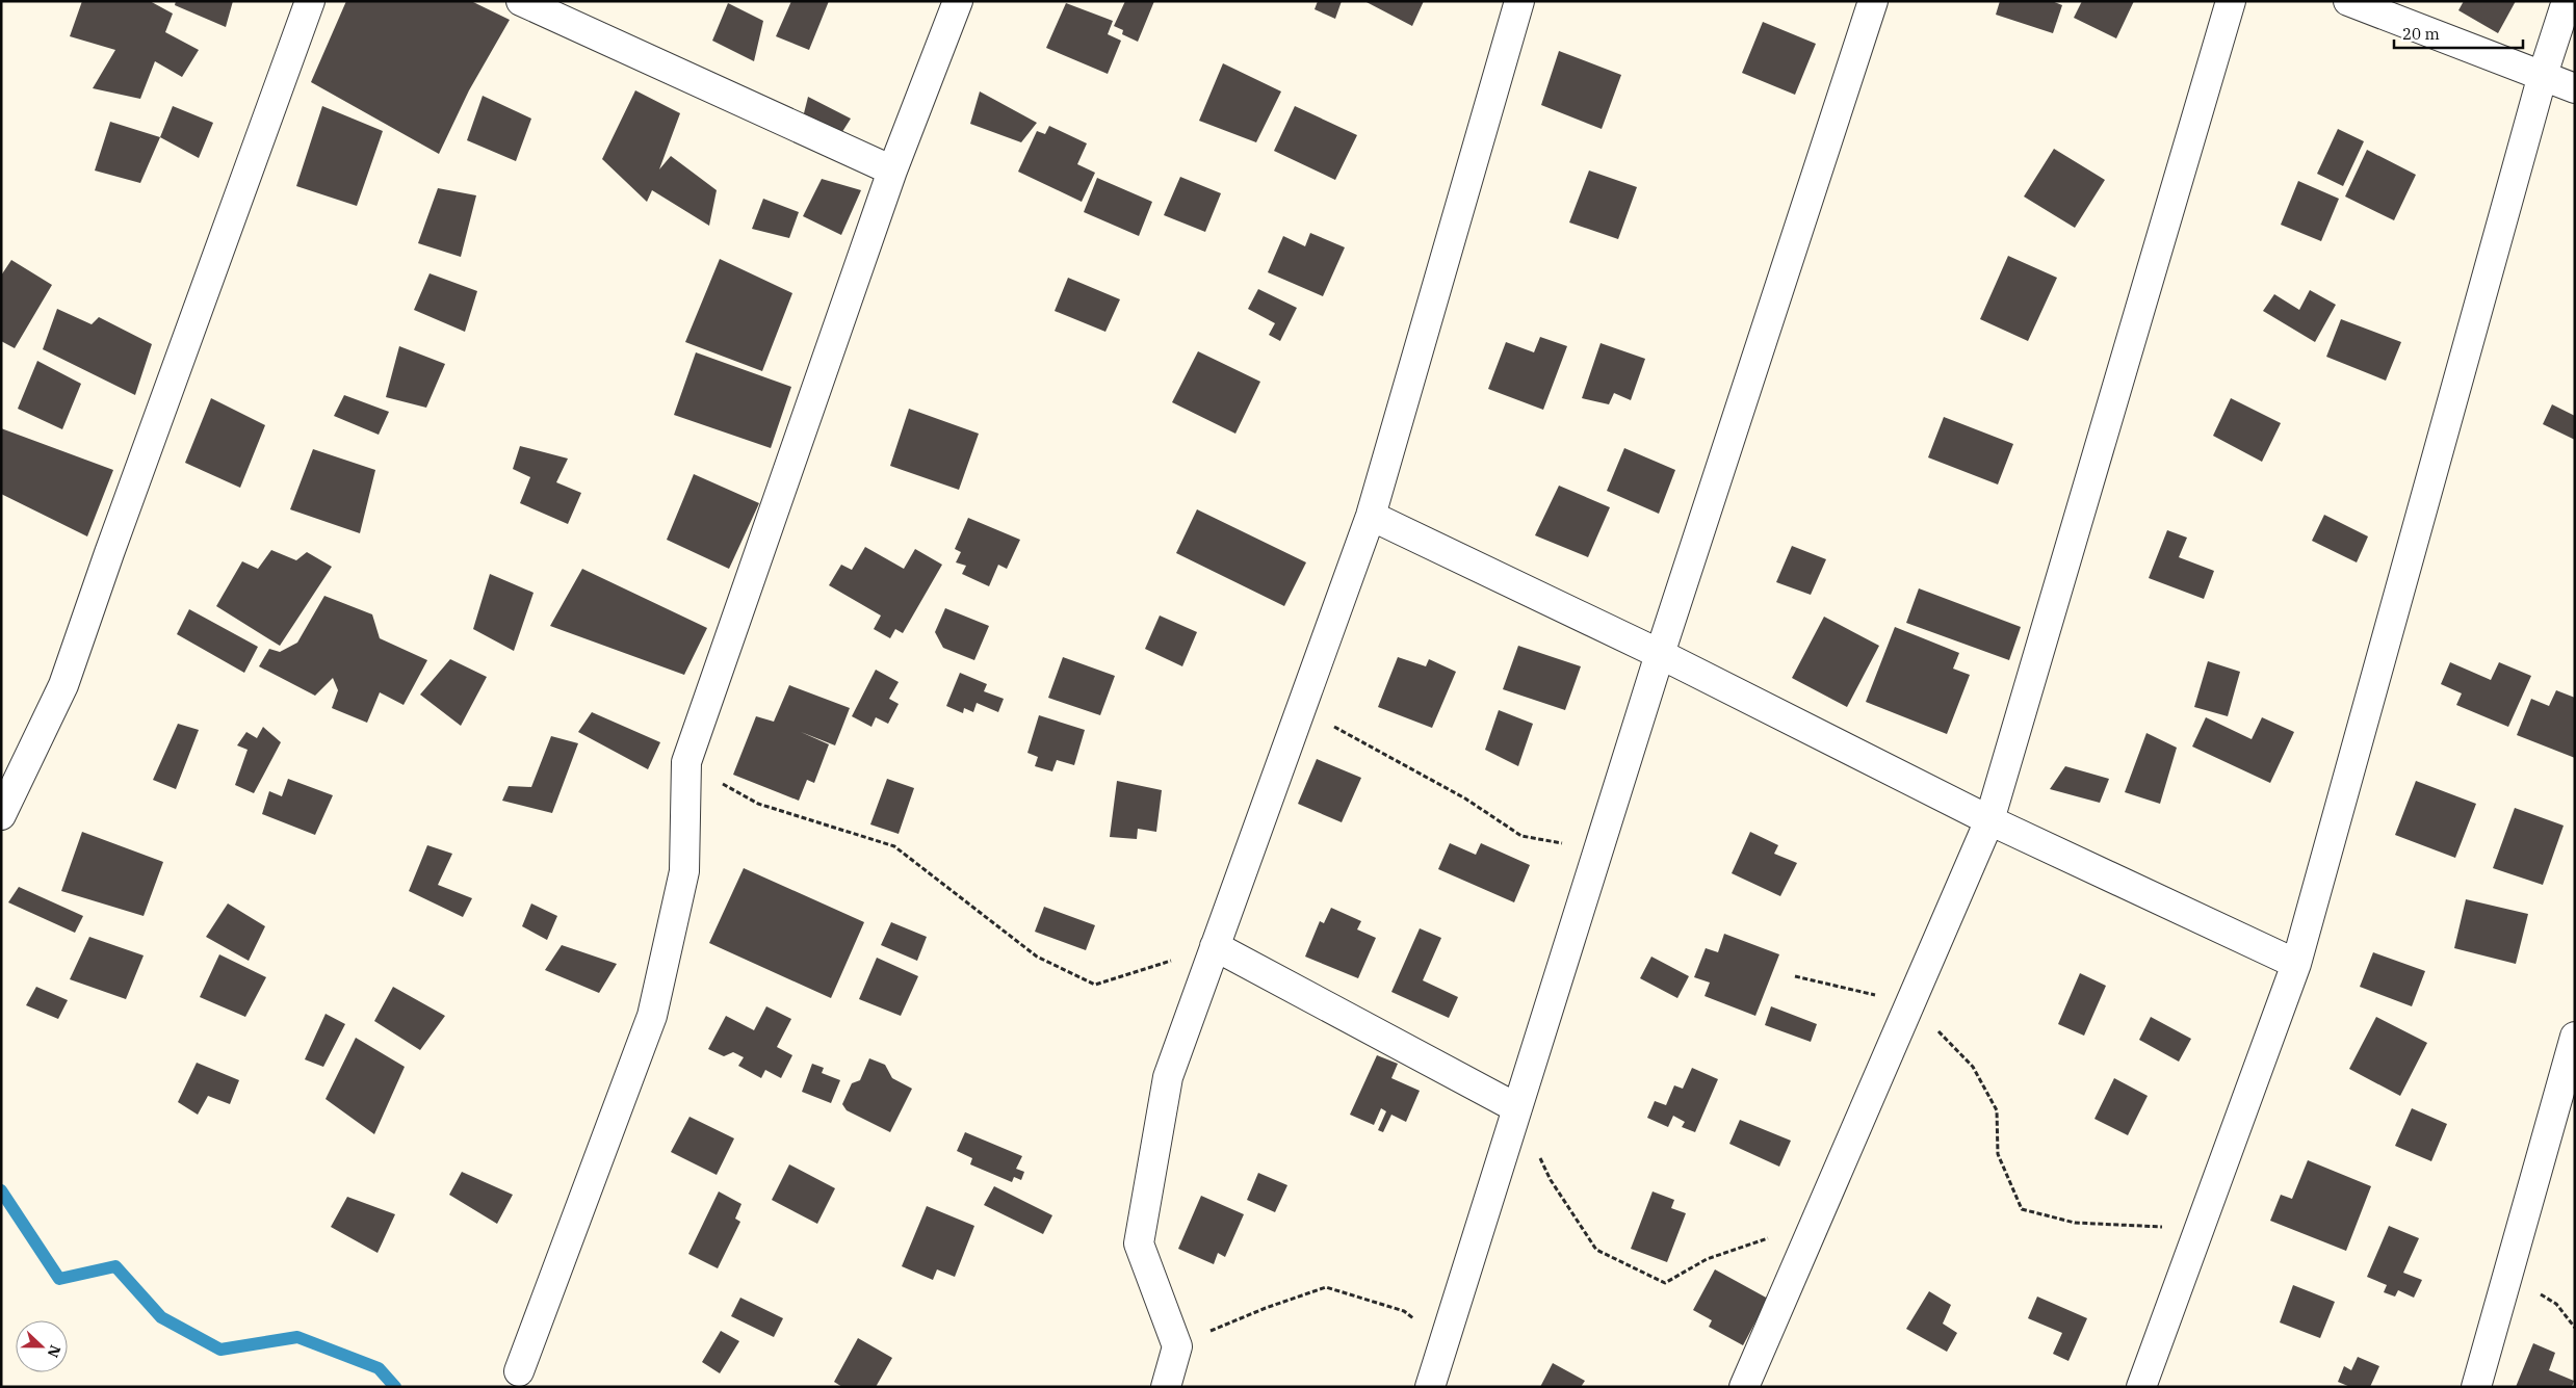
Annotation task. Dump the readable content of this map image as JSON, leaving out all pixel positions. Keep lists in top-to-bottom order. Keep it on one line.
{"scale_bar":"20 m","north":"right"}
